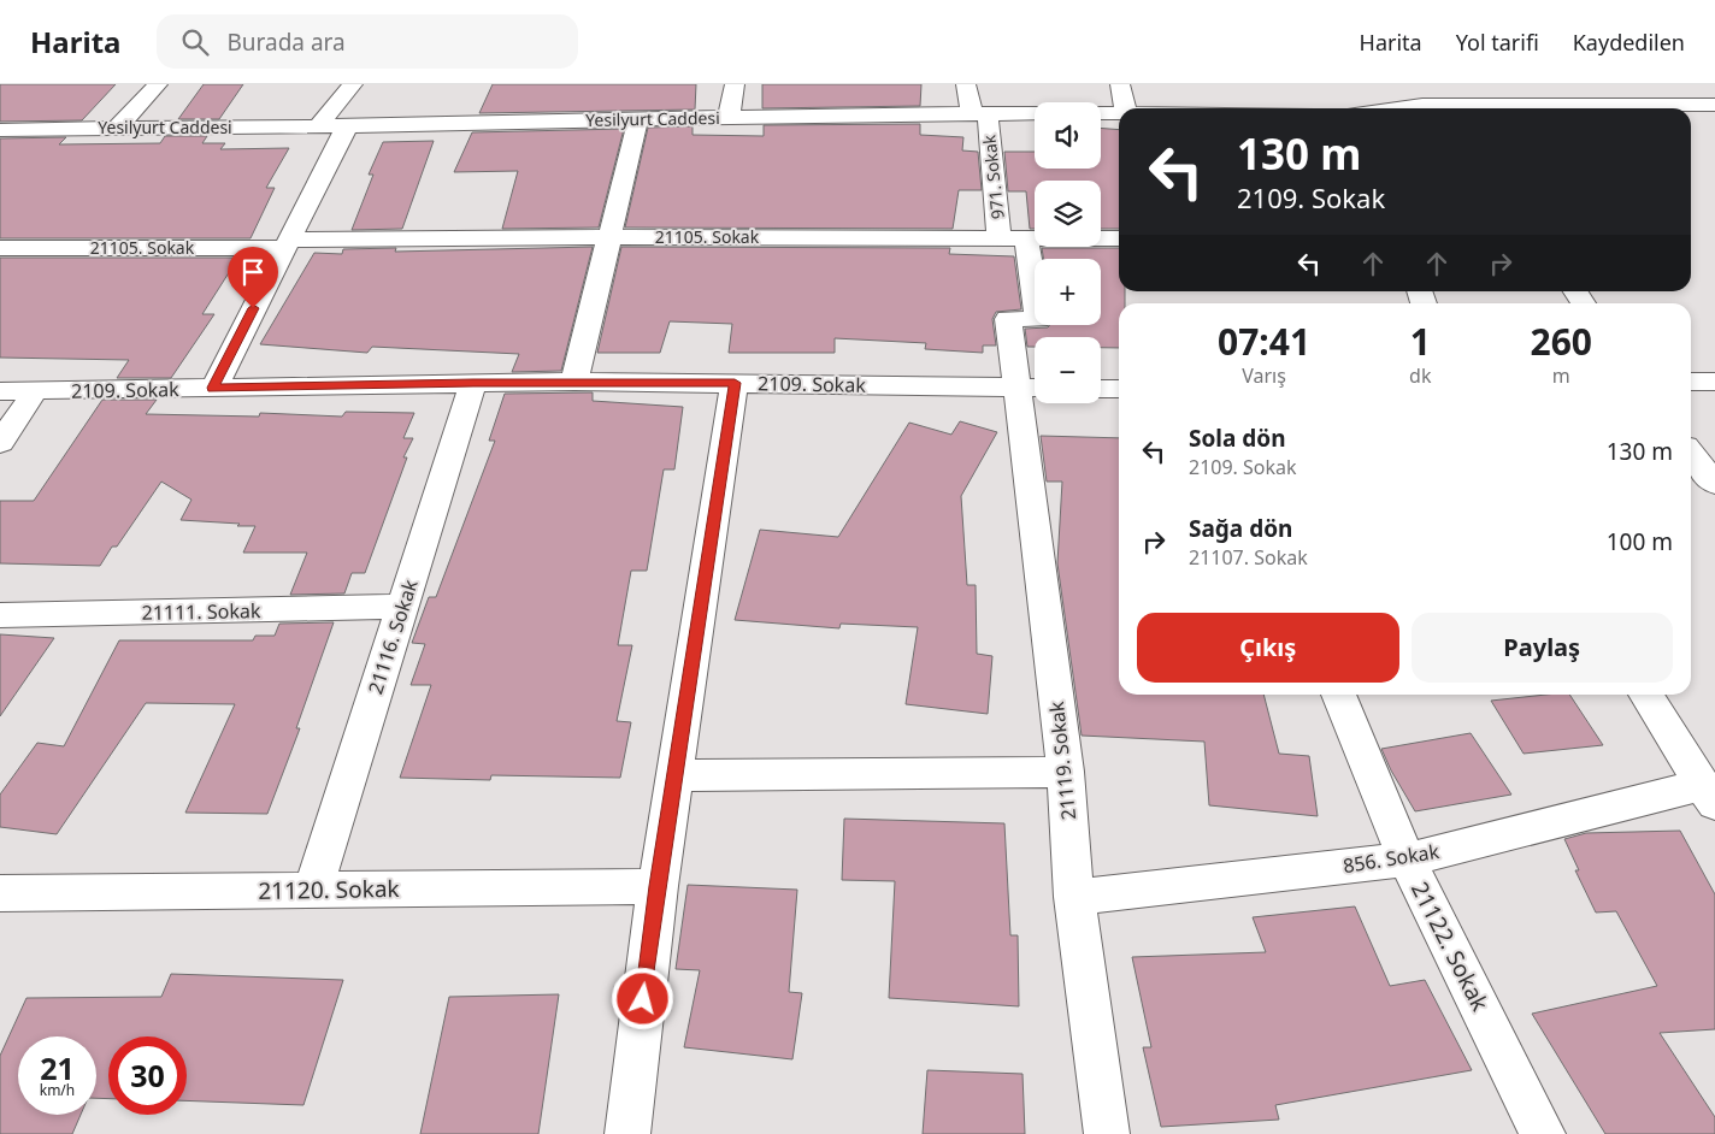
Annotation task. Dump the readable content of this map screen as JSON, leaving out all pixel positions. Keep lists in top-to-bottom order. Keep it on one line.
{"streets":{"street":["Yesilyurt Caddesi","971. Sokak","21105. Sokak","2109. Sokak","21111. Sokak","21116. Sokak","21119. Sokak","856. Sokak","21120. Sokak","21122. Sokak"]},"crossings":[["Yesilyurt Caddesi","971. Sokak"],["971. Sokak","21105. Sokak"],["21105. Sokak","21119. Sokak"],["2109. Sokak","21116. Sokak"],["2109. Sokak","21119. Sokak"],["21111. Sokak","21116. Sokak"],["21116. Sokak","21120. Sokak"],["21119. Sokak","856. Sokak"],["856. Sokak","21122. Sokak"]],"page":{"header":"Harita","search":"Burada ara","nav":["Harita","Yol tarifi","Kaydedilen"],"map_buttons":["+","−"],"turn":["130 m","2109. Sokak"],"eta":["07:41","Varış","1","dk","260","m"],"list":[{"name":"Sola dön","note":"2109. Sokak","value":"130 m"},{"name":"Sağa dön","note":"21107. Sokak","value":"100 m"}],"buttons":["Çıkış","Paylaş"],"speed":"21 km/h","limit":"30"}}
